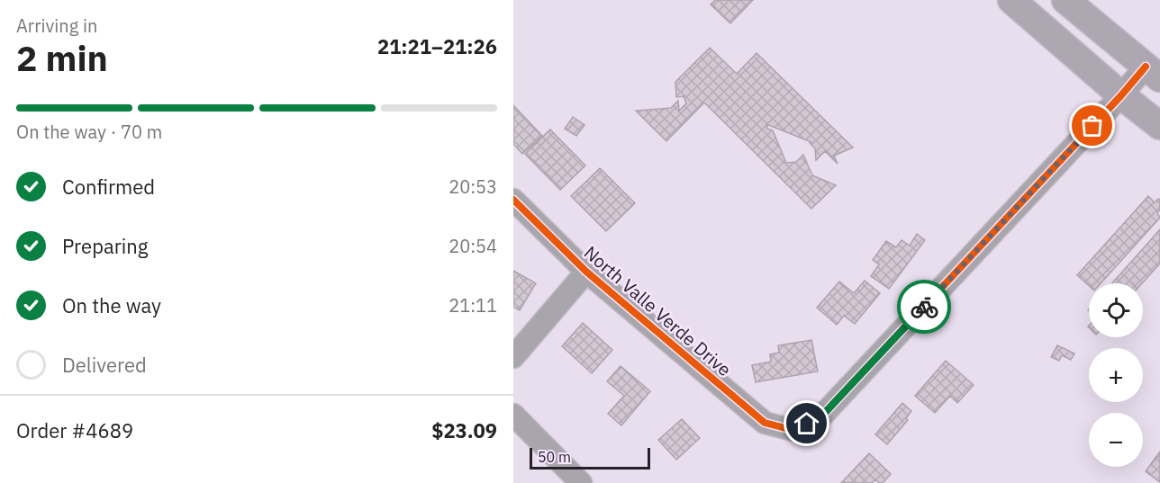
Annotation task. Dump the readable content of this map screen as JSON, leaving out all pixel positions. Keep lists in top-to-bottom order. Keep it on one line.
{"streets":{"street":["North Valle Verde Drive"]},"scale_bar":"50 m","page":{"heading":["2 min","Arriving in","21:21–21:26"],"panel":["Order #4689","$23.09"],"bar":"On the way · 70 m","list":[["Confirmed","20:53"],["Preparing","20:54"],["On the way","21:11"],"Delivered"],"map_buttons":["+","−"],"scale":"50 m"}}
